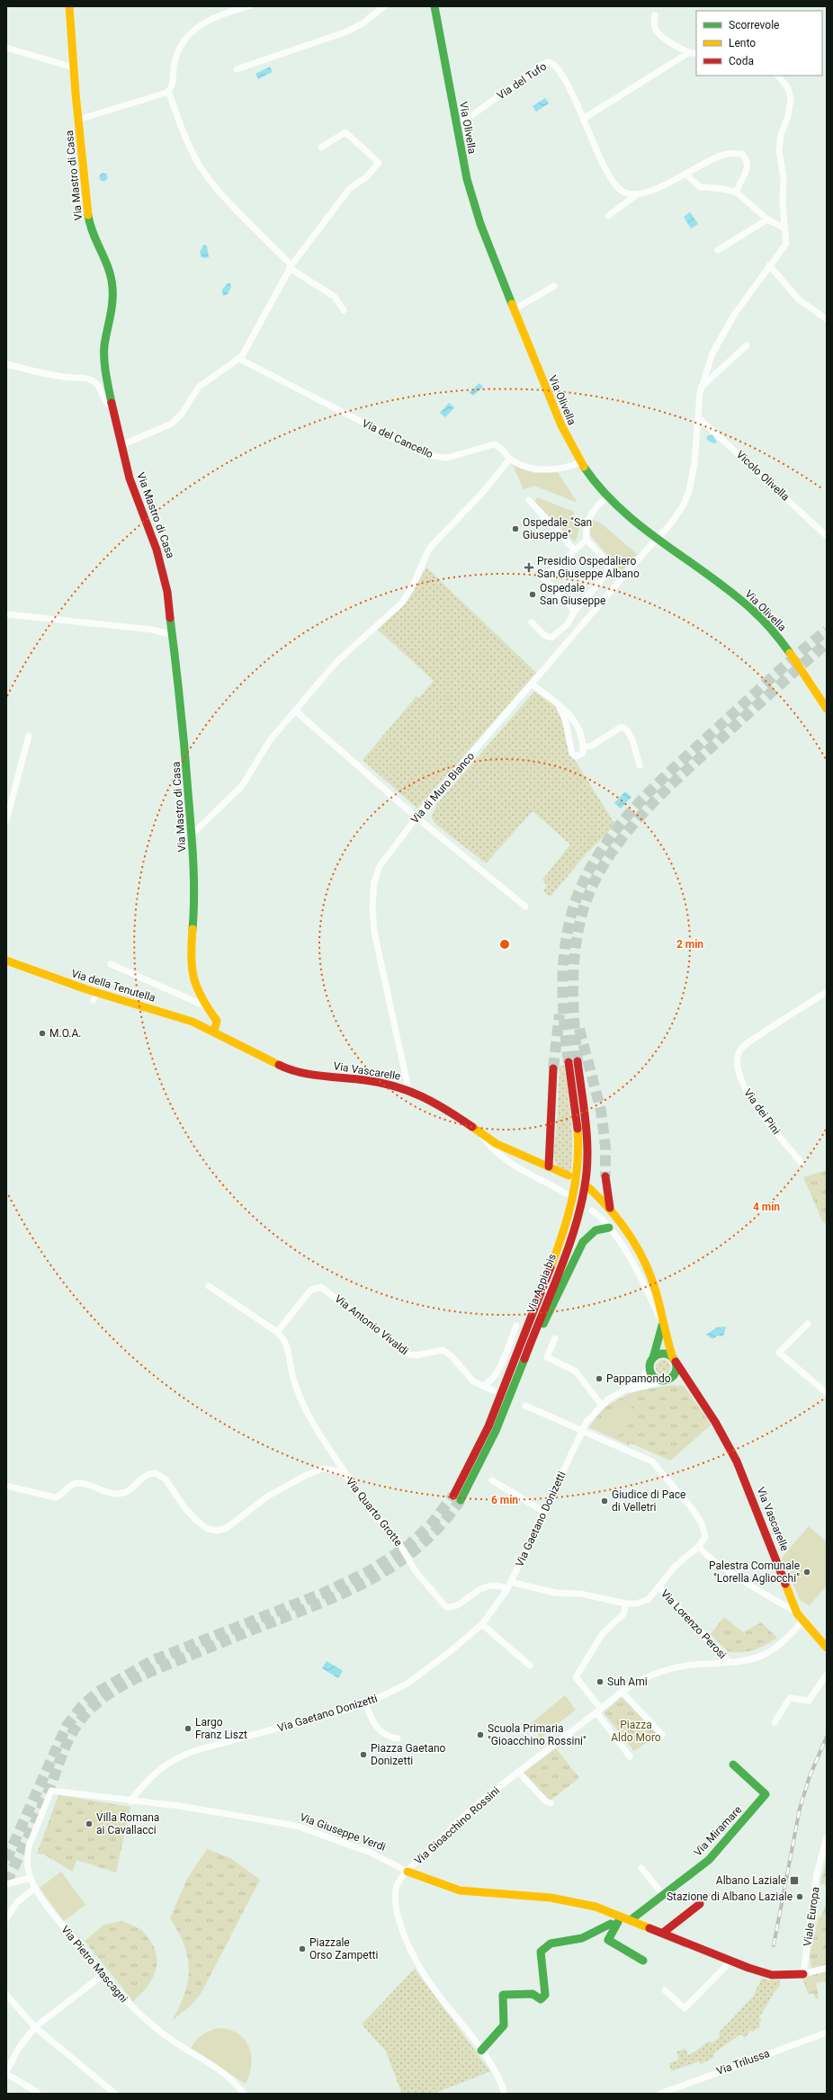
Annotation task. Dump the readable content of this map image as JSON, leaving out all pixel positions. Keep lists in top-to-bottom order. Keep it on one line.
{"streets":{"main road":["Via Olivella","Via Mastro di Casa","Via della Tenutella","Via Vascarelle","Via Appia bis","Via Miramare","Via Giuseppe Verdi"],"street":["Via del Tufo","Via del Cancello","Vicolo Olivella","Via di Muro Bianco","Via dei Pini","Via Antonio Vivaldi","Via Quarto Grotte","Via Gaetano Donizetti","Via Lorenzo Perosi","Via Gioacchino Rossini","Viale Europa","Via Pietro Mascagni","Via Trilussa"]},"crossings":[["Via del Tufo","Via Olivella"],["Via Olivella","Via del Cancello"],["Via Olivella","Via di Muro Bianco"],["Via Mastro di Casa","Via della Tenutella"],["Via Mastro di Casa","Via Vascarelle"],["Vicolo Olivella","Via di Muro Bianco"],["Via di Muro Bianco","Via Vascarelle"],["Via della Tenutella","Via Vascarelle"],["Via Vascarelle","Via Gaetano Donizetti"],["Via Vascarelle","Via Gioacchino Rossini"],["Via Quarto Grotte","Via Gaetano Donizetti"],["Via Gaetano Donizetti","Via Giuseppe Verdi"],["Via Lorenzo Perosi","Via Gioacchino Rossini"],["Via Gioacchino Rossini","Via Giuseppe Verdi"],["Via Miramare","Via Giuseppe Verdi"],["Via Giuseppe Verdi","Viale Europa"],["Via Giuseppe Verdi","Via Pietro Mascagni"]],"parks":["Piazza Aldo Moro"],"places":{"other":["Ospedale \"San Giuseppe\"","Ospedale San Giuseppe","M.O.A.","Pappamondo","Giudice di Pace di Velletri","Palestra Comunale \"Lorella Agliocchi\"","Suh Ami","Largo Franz Liszt","Scuola Primaria \"Gioacchino Rossini\"","Piazza Gaetano Donizetti","Villa Romana ai Cavallacci","Stazione di Albano Laziale","Piazzale Orso Zampetti"],"health":["Presidio Ospedaliero San Giuseppe Albano"],"transit":["Albano Laziale"]},"legend":["Scorrevole","Lento","Coda"],"rings":["2 min","4 min","6 min"]}
